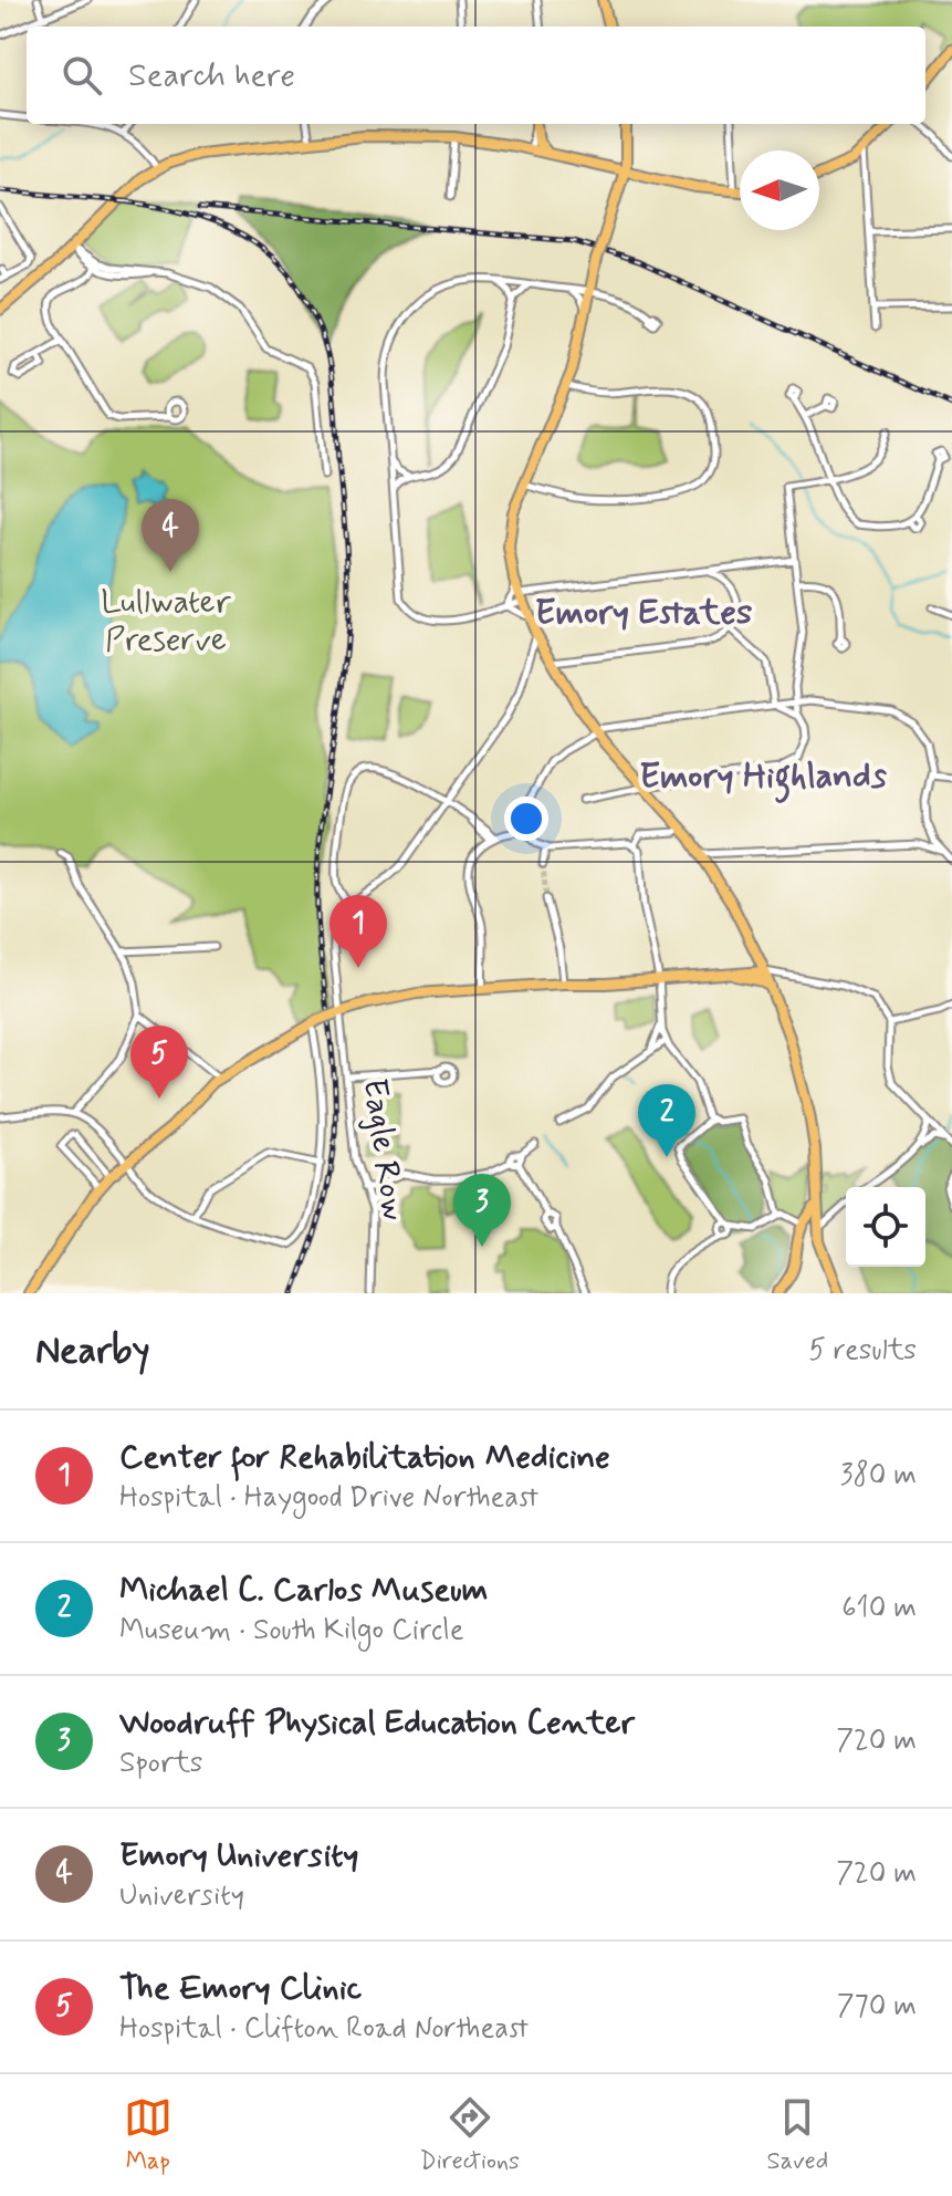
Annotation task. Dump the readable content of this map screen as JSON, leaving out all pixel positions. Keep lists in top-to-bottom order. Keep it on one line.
{"streets":{"street":["Eagle Row"]},"districts":["Emory Estates","Emory Highlands"],"parks":["Lullwater Preserve"],"north":"left","page":{"search":"Search here","pins":["4","1","5","2","3"],"heading":["Nearby","5 results"],"list":[{"mark":"1","name":"Center for Rehabilitation Medicine","note":"Hospital · Haygood Drive Northeast","value":"380 m"},{"mark":"2","name":"Michael C. Carlos Museum","note":"Museum · South Kilgo Circle","value":"610 m"},{"mark":"3","name":"Woodruff Physical Education Center","note":"Sports","value":"720 m"},{"mark":"4","name":"Emory University","note":"University","value":"720 m"},{"mark":"5","name":"The Emory Clinic","note":"Hospital · Clifton Road Northeast","value":"770 m"}],"nav":["Map","Directions","Saved"]}}
